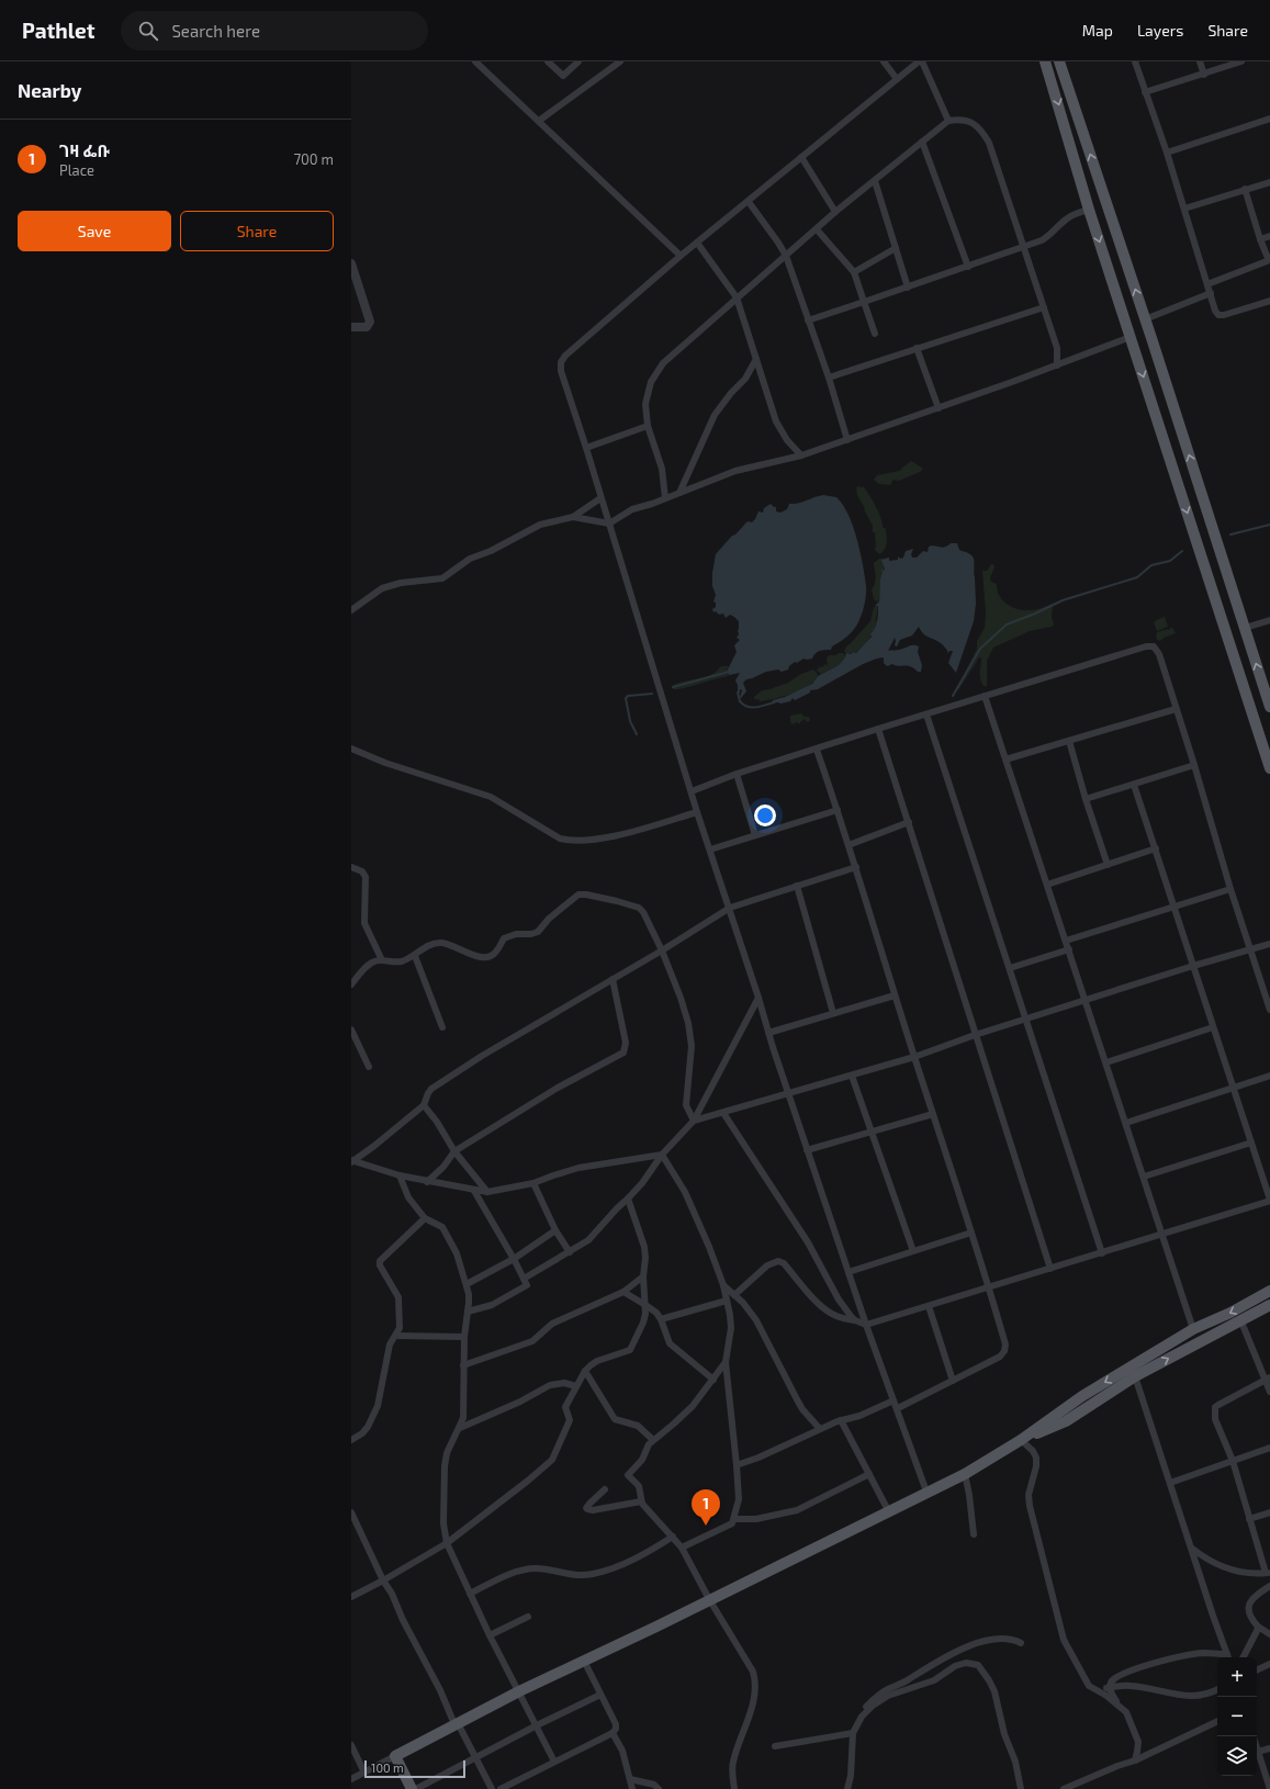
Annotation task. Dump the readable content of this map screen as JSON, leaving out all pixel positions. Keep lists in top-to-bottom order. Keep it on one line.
{"scale_bar":"100 m","page":{"header":"Pathlet","search":"Search here","nav":["Map","Layers","Share"],"heading":"Nearby","list":[{"mark":"1","name":"ገዛ ፌቡ","note":"Place","value":"700 m"}],"buttons":["Save","Share"],"pins":"1","map_buttons":["+","−"],"scale":"100 m"}}
